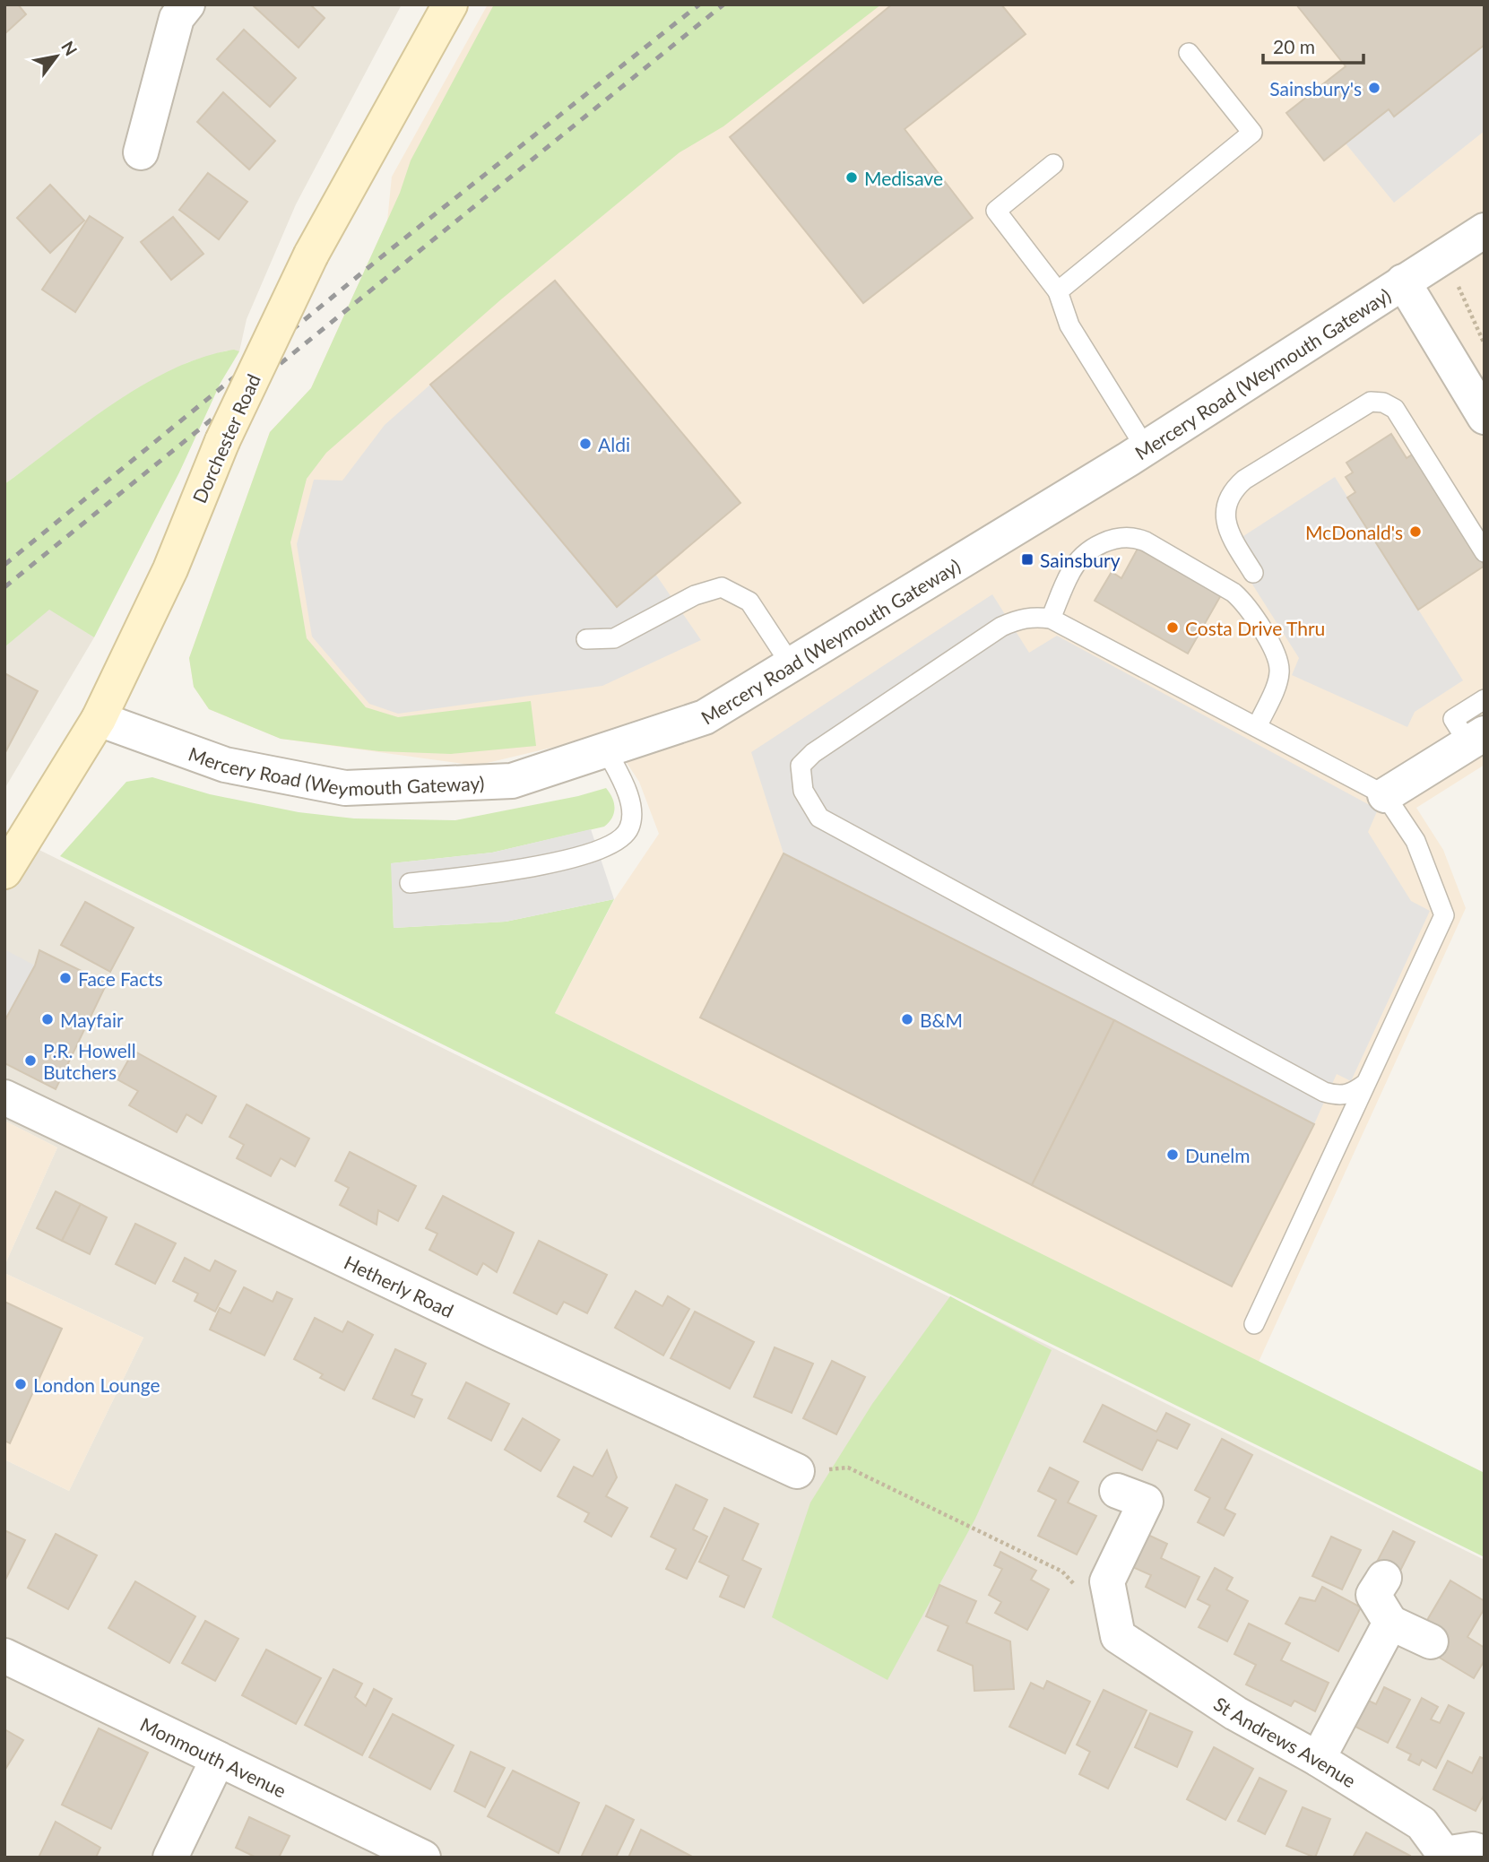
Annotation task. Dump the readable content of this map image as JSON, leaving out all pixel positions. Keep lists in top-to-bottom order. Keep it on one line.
{"streets":{"main road":["Dorchester Road"],"street":["Mercery Road (Weymouth Gateway)","Hetherly Road","St Andrews Avenue","Monmouth Avenue"]},"crossings":[["Mercery Road (Weymouth Gateway)","Dorchester Road"]],"places":{"other":["Sainsbury's","Medisave","Aldi","McDonald's","Costa Drive Thru","Face Facts","Mayfair","B&M","P.R. Howell Butchers","Dunelm","London Lounge"],"transit":["Sainsbury"]},"scale_bar":"20 m","north":"top right"}
